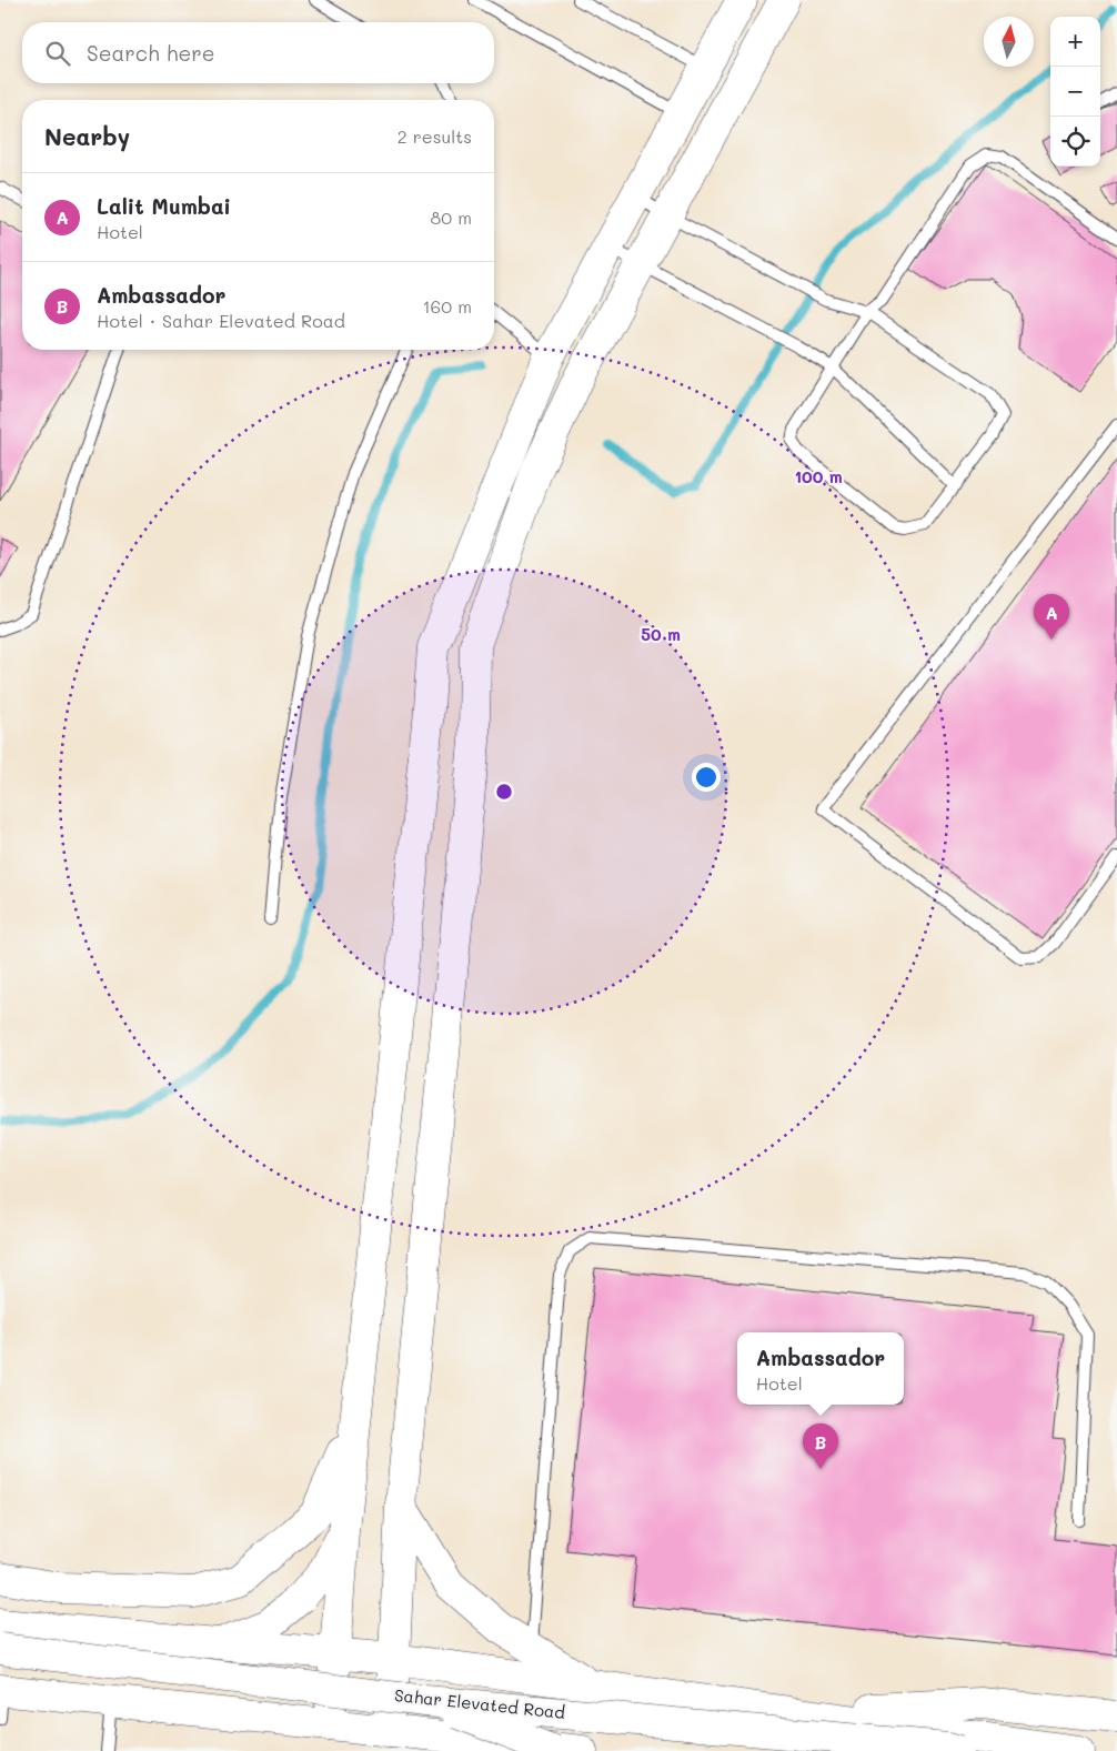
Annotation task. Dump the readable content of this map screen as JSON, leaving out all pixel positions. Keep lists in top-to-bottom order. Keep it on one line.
{"streets":{"main road":["Sahar Elevated Road"]},"north":"top","page":{"map_buttons":["+","−"],"search":"Search here","heading":["Nearby","2 results"],"list":[{"mark":"A","name":"Lalit Mumbai","note":"Hotel","value":"80 m"},{"mark":"B","name":"Ambassador","note":"Hotel · Sahar Elevated Road","value":"160 m"}],"pins":["A","B"],"popup":["Ambassador","Hotel"]},"rings":["100 m","50 m"]}
